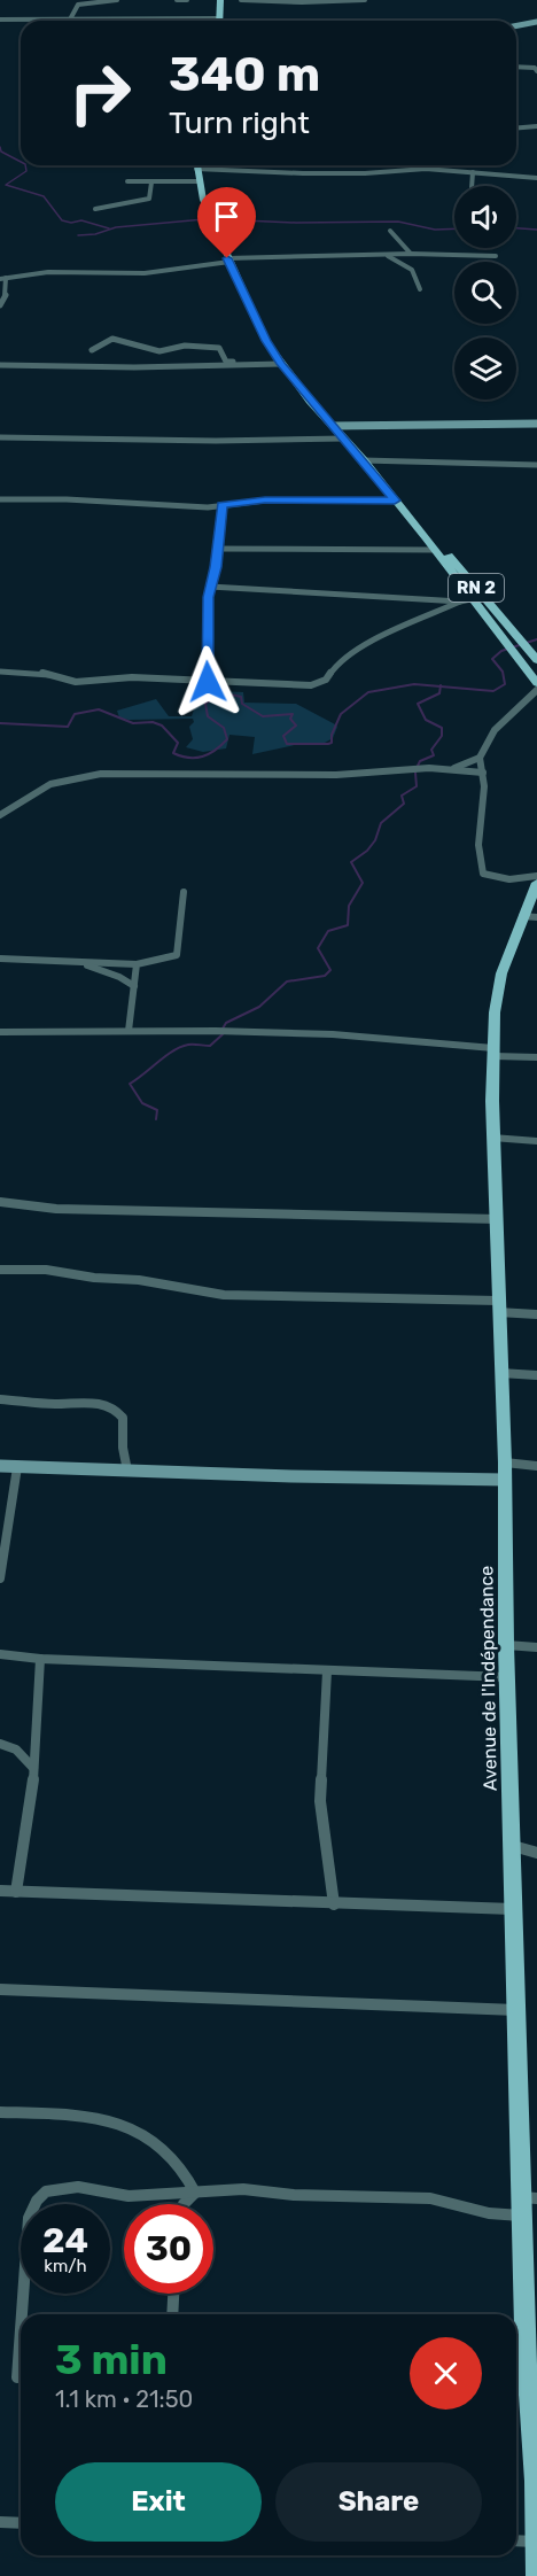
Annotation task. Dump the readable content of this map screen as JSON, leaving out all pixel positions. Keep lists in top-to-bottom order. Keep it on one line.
{"streets":{"main road":["RN 2","Avenue de l'Indépendance"]},"page":{"turn":["340 m","Turn right"],"speed":"24 km/h","limit":"30","heading":["3 min","1.1 km · 21:50"],"buttons":["Exit","Share"]}}
